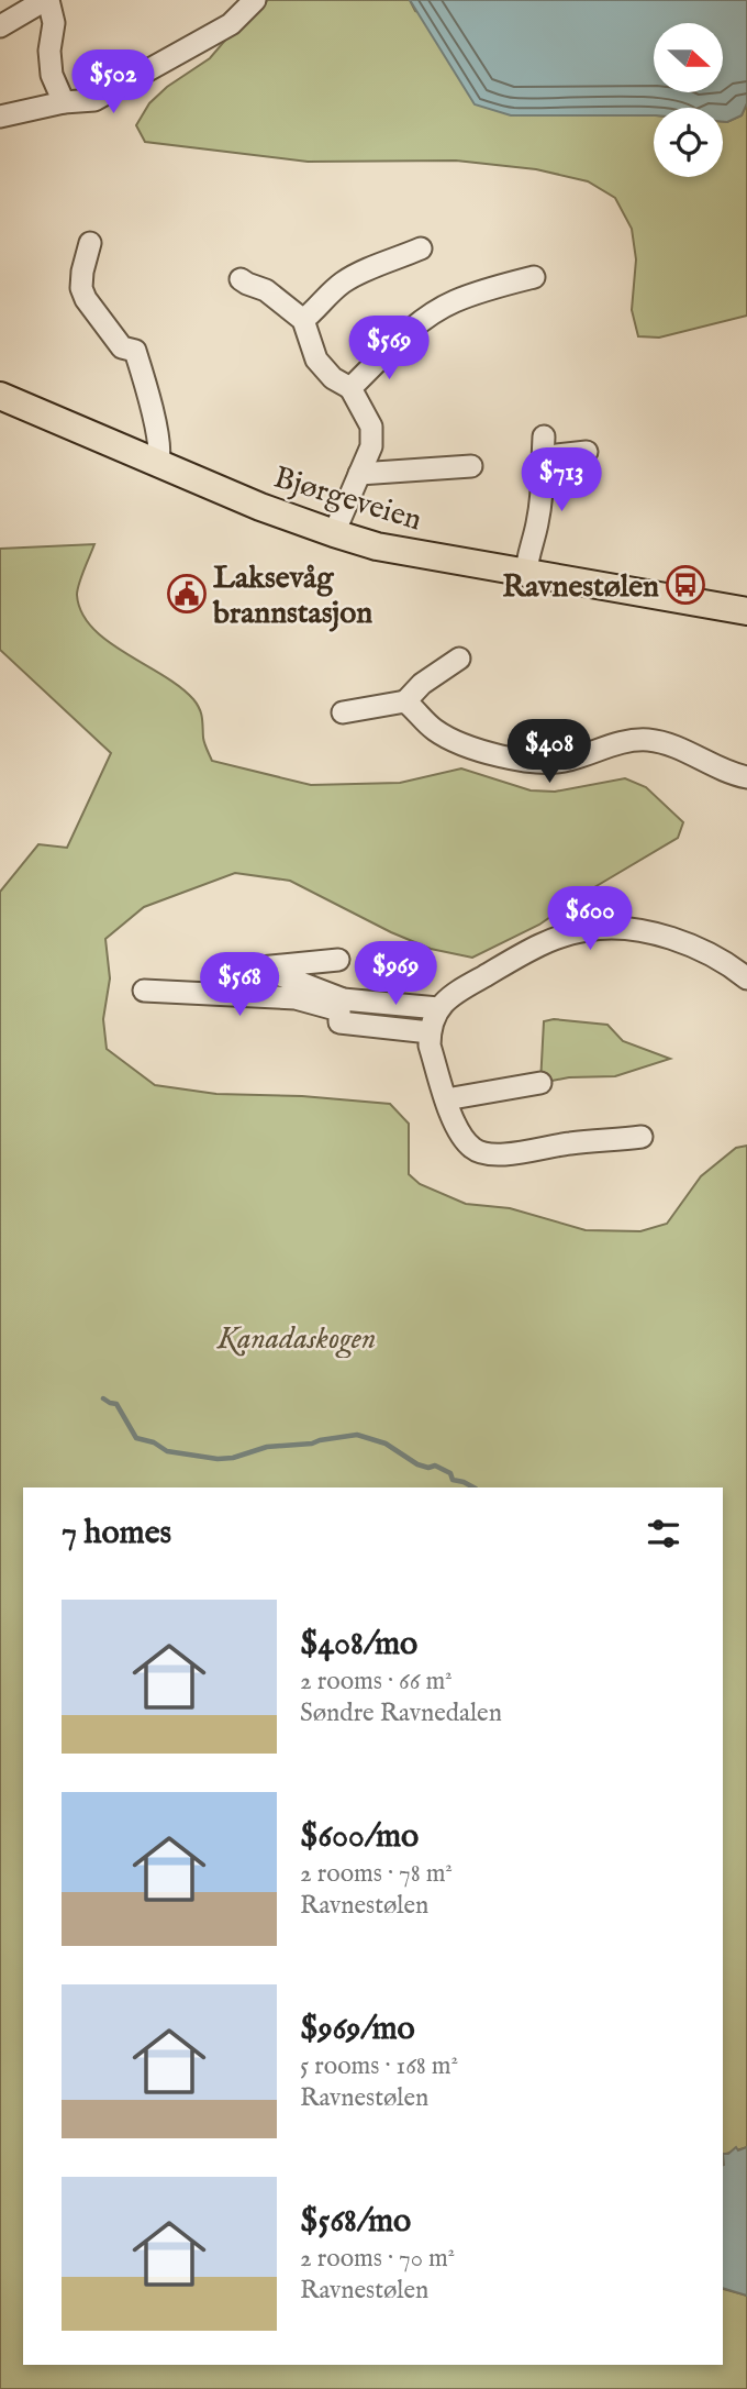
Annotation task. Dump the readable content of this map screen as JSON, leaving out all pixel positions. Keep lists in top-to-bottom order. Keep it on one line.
{"streets":{"main road":["Bjørgeveien"]},"parks":["Kanadaskogen"],"places":{"bus stop":["Ravnestølen"],"public building":["Laksevåg brannstasjon"]},"north":"right","page":{"price":["$502","$569","$713","$408","$600","$969","$568"],"heading":"7 homes","list":[{"name":"$408/mo","note":"2 rooms · 66 m² · Søndre Ravnedalen"},{"name":"$600/mo","note":"2 rooms · 78 m² · Ravnestølen"},{"name":"$969/mo","note":"5 rooms · 168 m² · Ravnestølen"},{"name":"$568/mo","note":"2 rooms · 70 m² · Ravnestølen"}]}}
